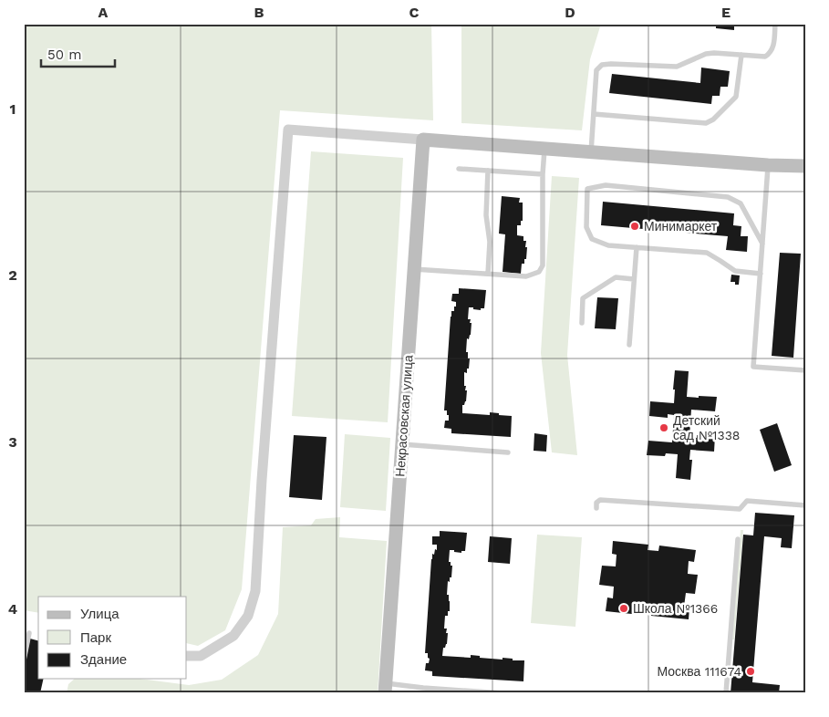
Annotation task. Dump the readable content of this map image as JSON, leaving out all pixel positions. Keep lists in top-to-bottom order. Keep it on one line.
{"streets":{"street":["Некрасовская улица"]},"places":["Минимаркет","Детский сад №1338","Школа №1366","Москва 111674"],"legend":["Улица","Парк","Здание"],"scale_bar":"50 m","grid":{"columns":["A","B","C","D","E"],"rows":["1","2","3","4"]}}
